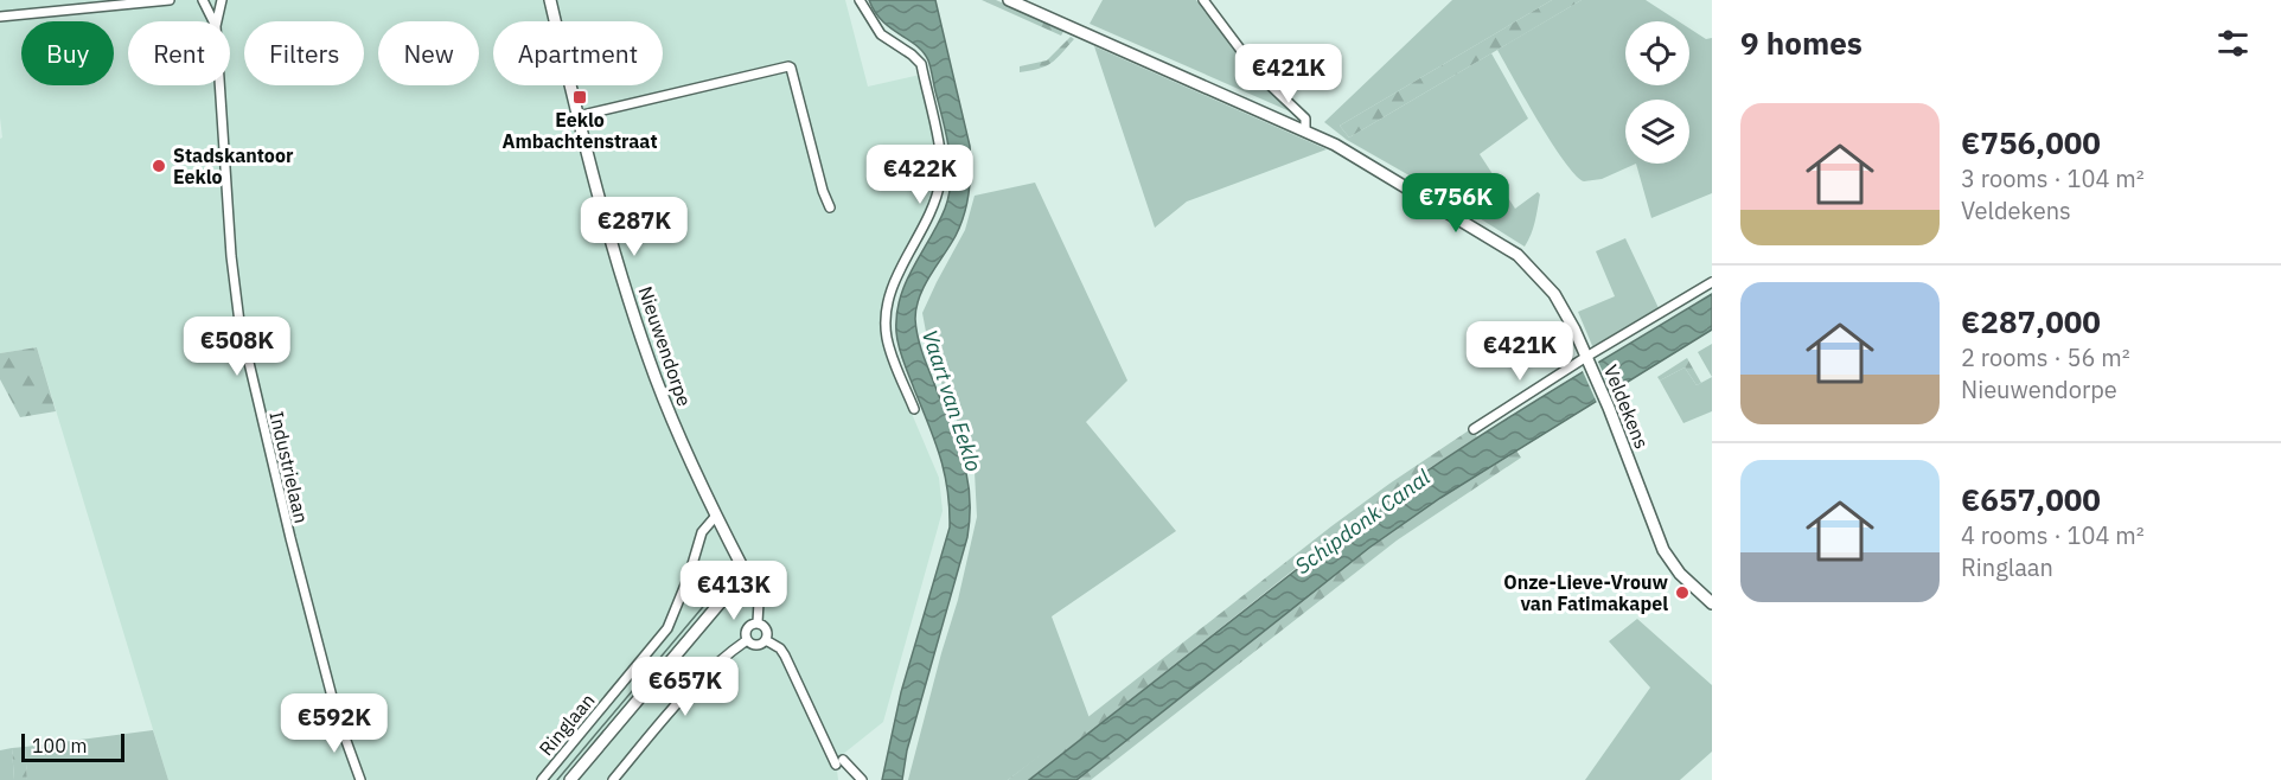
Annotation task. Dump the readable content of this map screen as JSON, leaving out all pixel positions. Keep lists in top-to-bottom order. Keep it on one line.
{"streets":{"main road":["Nieuwendorpe","Veldekens","Ringlaan"],"street":["Industrielaan"]},"crossings":[["Nieuwendorpe","Ringlaan"]],"water":["Vaart van Eeklo","Schipdonk Canal"],"places":{"transit":["Eeklo Ambachtenstraat"],"other":["Stadskantoor Eeklo","Onze-Lieve-Vrouw van Fatimakapel"]},"scale_bar":"100 m","page":{"heading":"9 homes","chip":["Buy","Rent","Filters","New","Apartment"],"price":["€421K","€422K","€756K","€287K","€508K","€421K","€413K","€657K","€592K"],"list":[{"name":"€756,000","note":"3 rooms · 104 m² · Veldekens"},{"name":"€287,000","note":"2 rooms · 56 m² · Nieuwendorpe"},{"name":"€657,000","note":"4 rooms · 104 m² · Ringlaan"}],"scale":"100 m"}}
